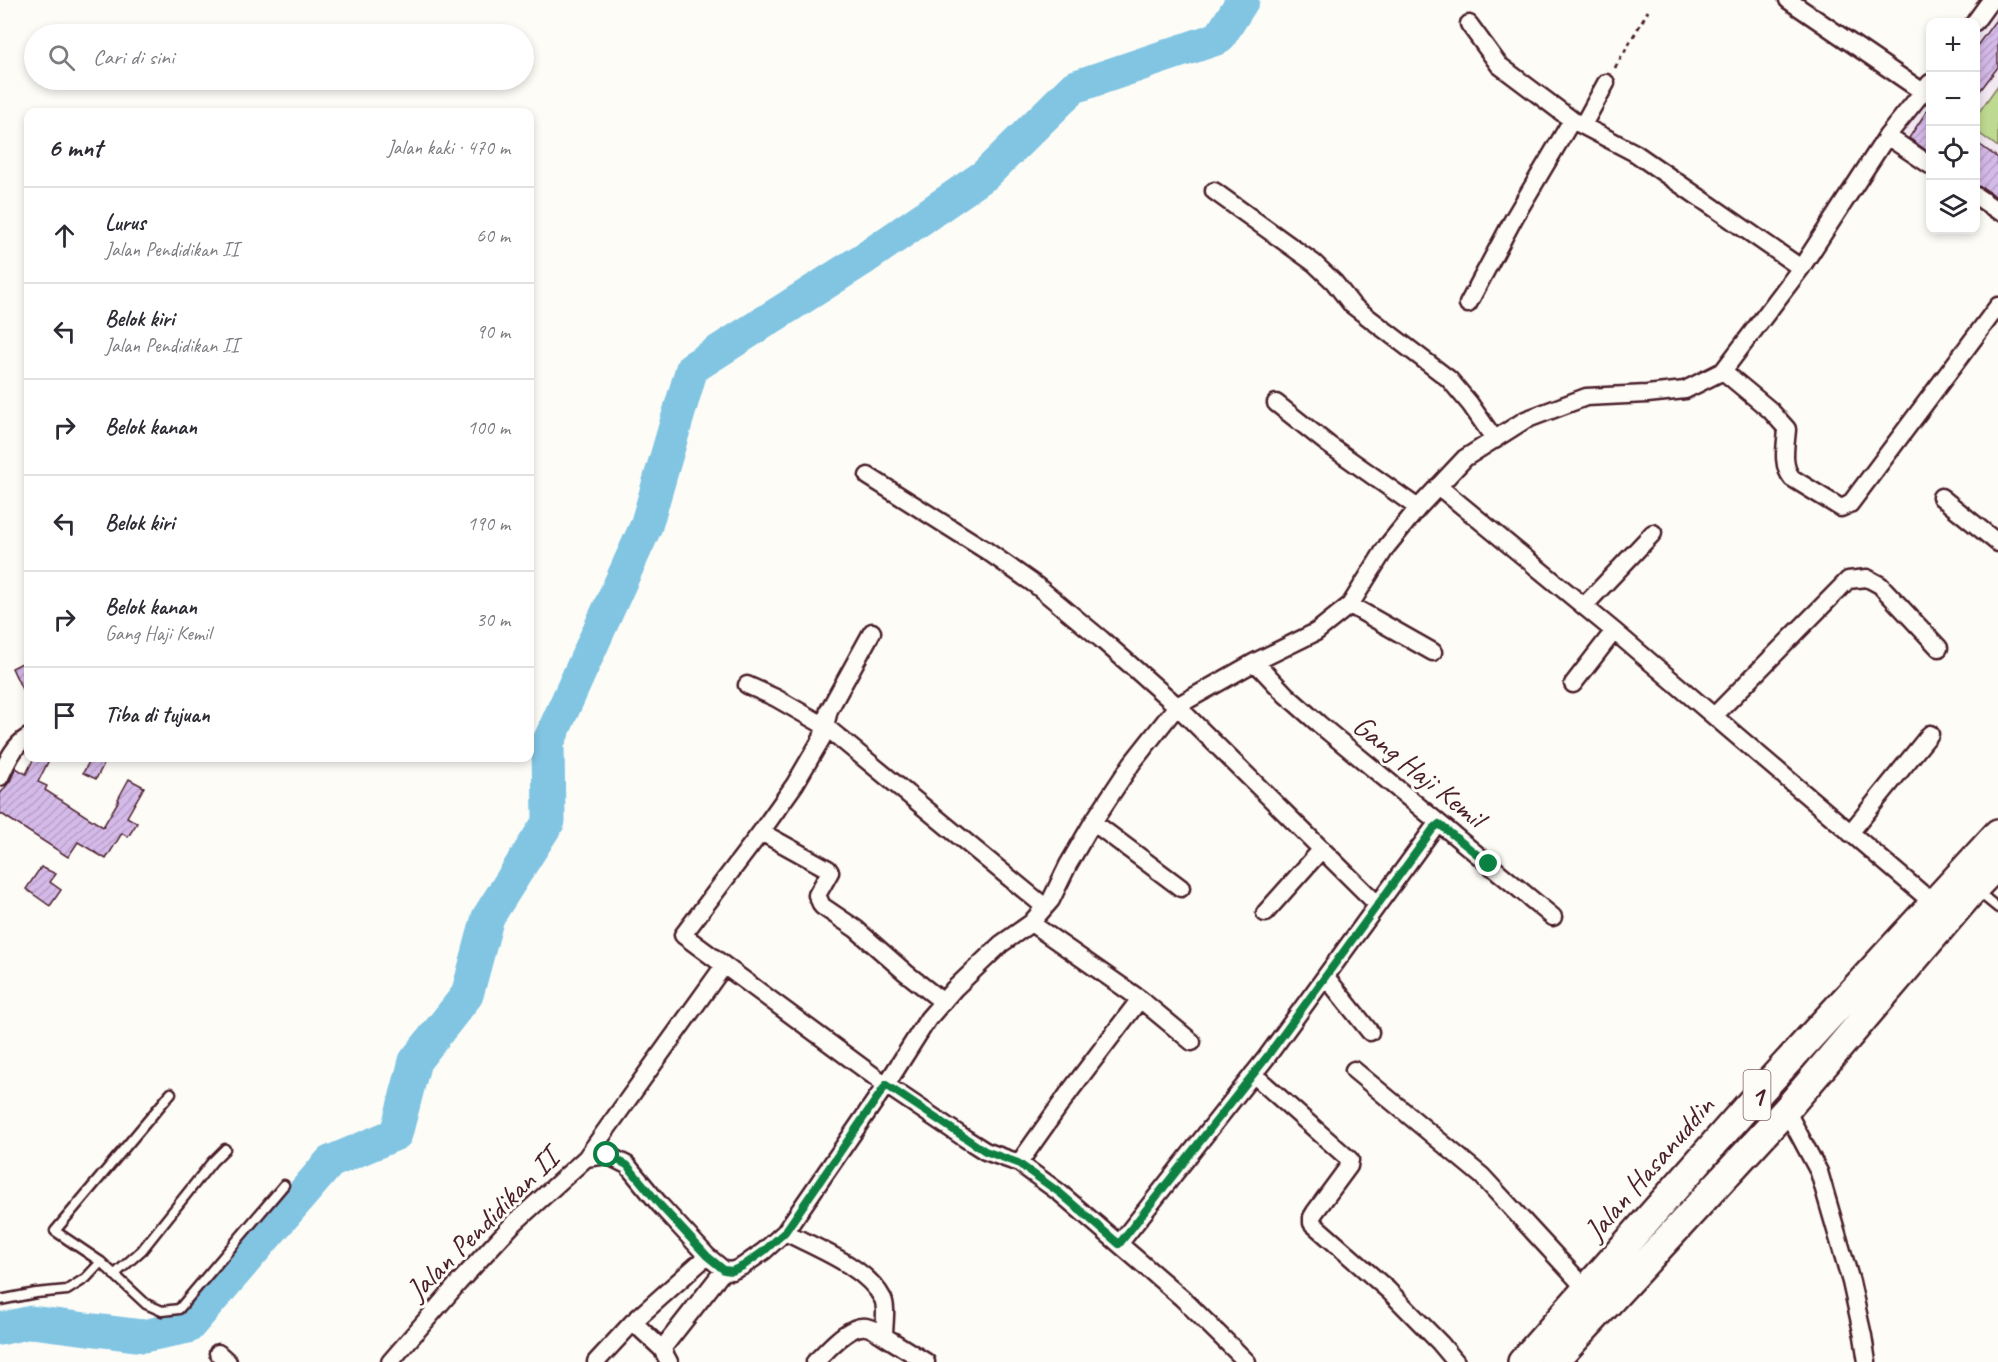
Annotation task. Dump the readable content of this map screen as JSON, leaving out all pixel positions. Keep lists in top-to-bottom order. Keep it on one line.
{"streets":{"highway":["1","Jalan Hasanuddin"],"street":["Gang Haji Kemil","Jalan Pendidikan II"]},"page":{"map_buttons":["+","−"],"search":"Cari di sini","heading":["6 mnt","Jalan kaki · 470 m"],"list":[["Lurus","Jalan Pendidikan II","60 m"],["Belok kiri","Jalan Pendidikan II","90 m"],["Belok kanan","100 m"],["Belok kiri","190 m"],["Belok kanan","Gang Haji Kemil","30 m"],"Tiba di tujuan"]}}
